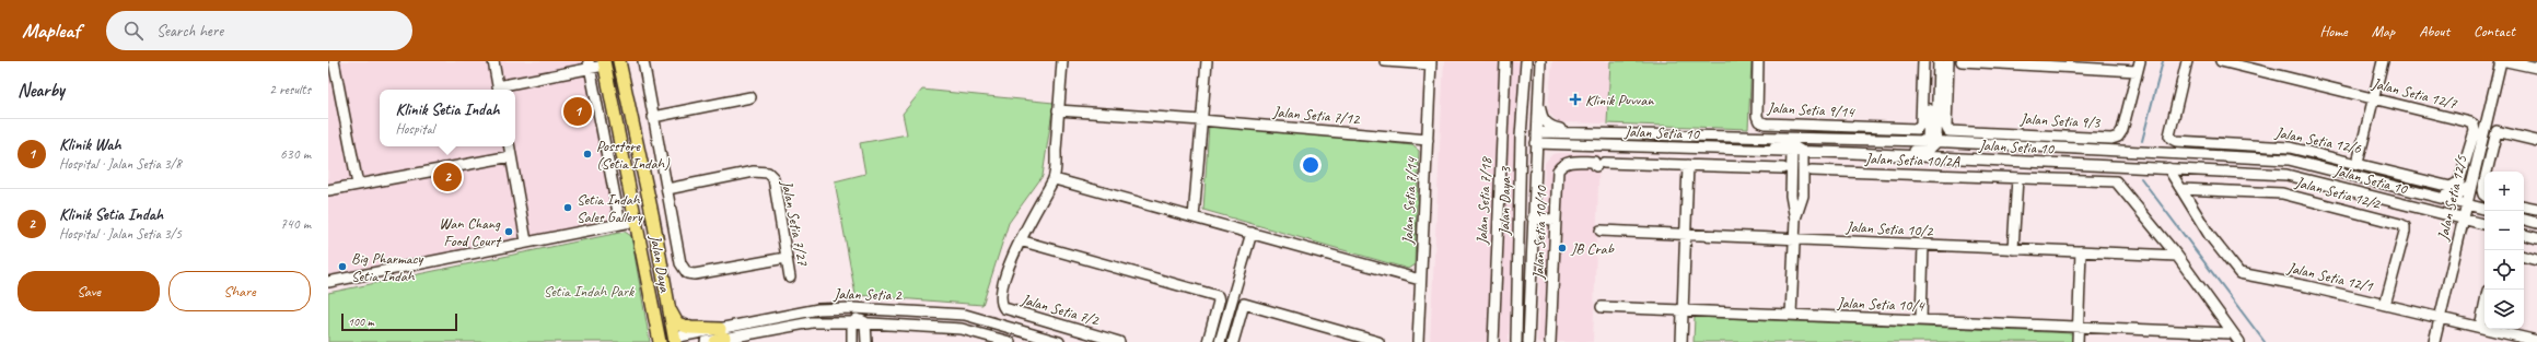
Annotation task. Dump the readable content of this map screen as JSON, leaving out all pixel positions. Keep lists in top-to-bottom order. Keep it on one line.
{"streets":{"main road":["Jalan Daya"],"street":["Jalan Setia 12/7","Jalan Setia 9/14","Jalan Setia 7/12","Jalan Setia 9/3","Jalan Setia 10","Jalan Setia 12/6","Jalan Setia 10/2A","Jalan Setia 12/2","Jalan Setia 12/5","Jalan Setia 7/14","Jalan Setia 7/18","Jalan Daya 3","Jalan Setia 7/27","Jalan Setia 10/2","Jalan Setia 10/10","Jalan Setia 12/1","Jalan Setia 2","Jalan Setia 10/4","Jalan Setia 7/2"]},"crossings":[["Jalan Setia 12/7","Jalan Setia 12/6"],["Jalan Setia 7/12","Jalan Setia 7/14"],["Jalan Setia 10","Jalan Setia 12/5"],["Jalan Setia 10","Jalan Daya 3"],["Jalan Setia 10","Jalan Setia 12/1"],["Jalan Setia 10/2A","Jalan Setia 10/2"],["Jalan Setia 12/2","Jalan Setia 12/1"],["Jalan Setia 12/5","Jalan Setia 12/1"],["Jalan Daya","Jalan Setia 2"]],"parks":["Setia Indah Park"],"places":{"health":["Klinik Puvvan"],"other":["Posstore (Setia Indah)","Setia Indah Sales Gallery","Wan Chang Food Court","JB Crab","Big Pharmacy Setia Indah"]},"scale_bar":"100 m","page":{"header":"Mapleaf","search":"Search here","nav":["Home","Map","About","Contact"],"heading":["Nearby","2 results"],"popup":["Klinik Setia Indah","Hospital"],"pins":["1","2"],"list":[{"mark":"1","name":"Klinik Wah","note":"Hospital · Jalan Setia 3/8","value":"630 m"},{"mark":"2","name":"Klinik Setia Indah","note":"Hospital · Jalan Setia 3/5","value":"740 m"}],"map_buttons":["+","−"],"buttons":["Save","Share"],"scale":"100 m"}}
